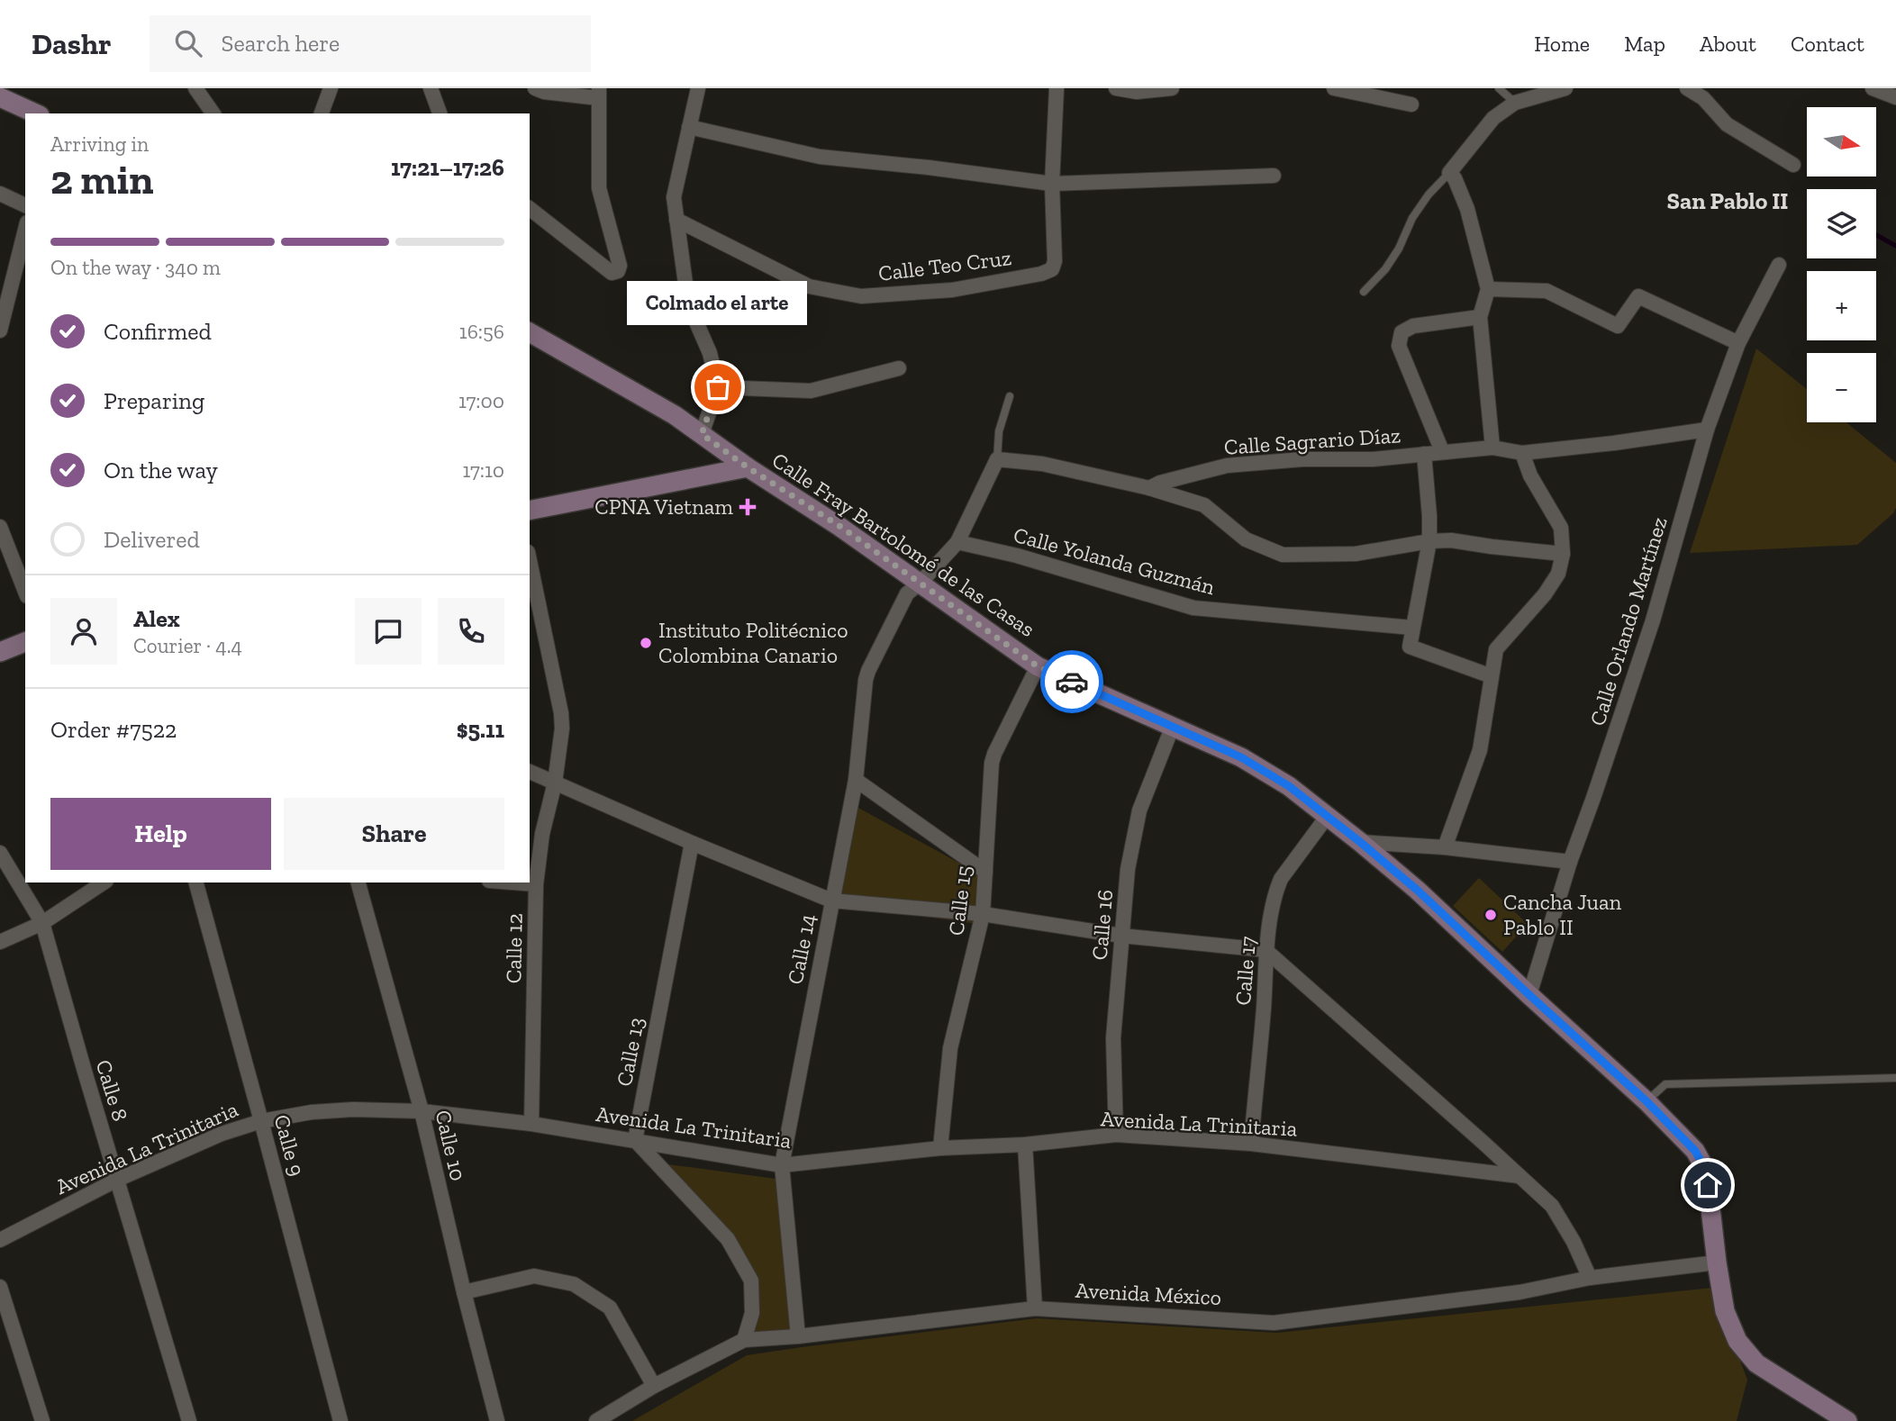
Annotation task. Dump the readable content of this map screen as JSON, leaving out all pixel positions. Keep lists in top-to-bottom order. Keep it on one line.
{"streets":{"main road":["Calle Fray Bartolomé de las Casas"],"street":["Calle Teo Cruz","Calle Sagrario Díaz","Calle Yolanda Guzmán","Calle Orlando Martínez","Calle 15","Calle 16","Calle 12","Calle 14","Calle 17","Calle 13","Calle 8","Avenida La Trinitaria","Calle 9","Calle 10","Avenida México"]},"crossings":[["Calle Sagrario Díaz","Calle Orlando Martínez"],["Calle Fray Bartolomé de las Casas","Calle Orlando Martínez"],["Calle Fray Bartolomé de las Casas","Calle 15"],["Calle Fray Bartolomé de las Casas","Calle 16"],["Calle Fray Bartolomé de las Casas","Calle 14"],["Calle Fray Bartolomé de las Casas","Calle 17"],["Calle Fray Bartolomé de las Casas","Avenida México"],["Calle 15","Avenida La Trinitaria"],["Calle 16","Avenida La Trinitaria"],["Calle 12","Avenida La Trinitaria"],["Calle 14","Avenida La Trinitaria"],["Calle 14","Avenida México"],["Calle 17","Avenida La Trinitaria"],["Calle 13","Avenida La Trinitaria"],["Calle 8","Avenida La Trinitaria"],["Avenida La Trinitaria","Calle 9"],["Avenida La Trinitaria","Calle 10"]],"districts":["San Pablo II"],"places":{"other":["Colmado el arte","Instituto Politécnico Colombina Canario","Cancha Juan Pablo II"],"health":["CPNA Vietnam"]},"north":"right","page":{"header":"Dashr","search":"Search here","nav":["Home","Map","About","Contact"],"map_buttons":["+","−"],"heading":["2 min","Arriving in","17:21–17:26"],"panel":["Alex","Courier · 4.4","Order #7522","$5.11"],"bar":"On the way · 340 m","bubble":"Colmado el arte","list":[["Confirmed","16:56"],["Preparing","17:00"],["On the way","17:10"],"Delivered"],"buttons":["Help","Share"]}}
